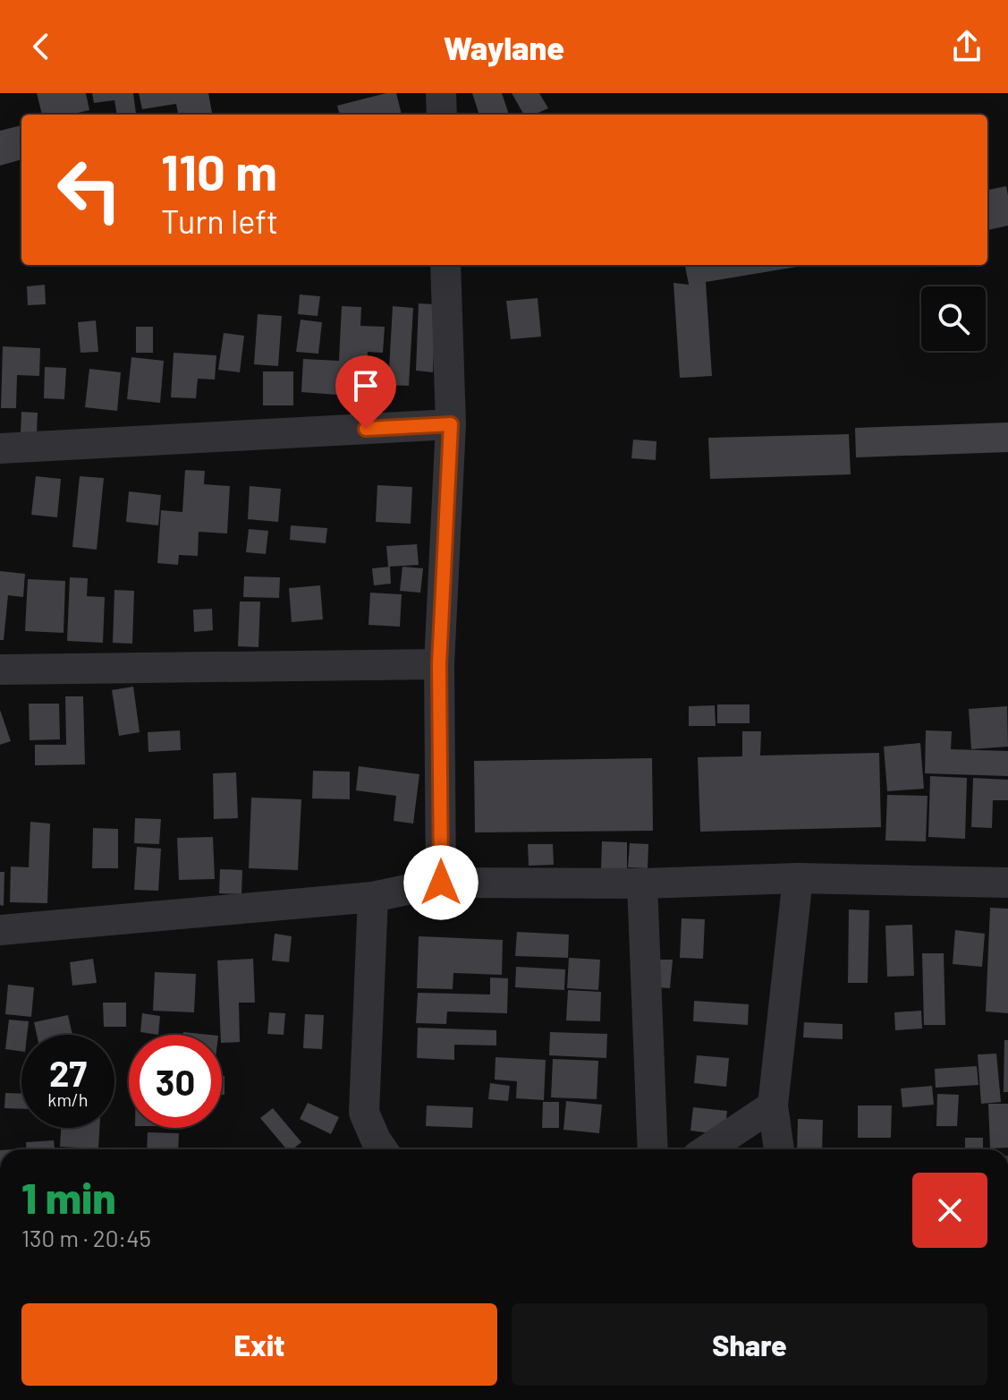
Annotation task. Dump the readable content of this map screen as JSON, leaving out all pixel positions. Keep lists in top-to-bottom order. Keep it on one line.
{"page":{"header":"Waylane","turn":["110 m","Turn left"],"speed":"27 km/h","limit":"30","heading":["1 min","130 m · 20:45"],"buttons":["Exit","Share"]}}
